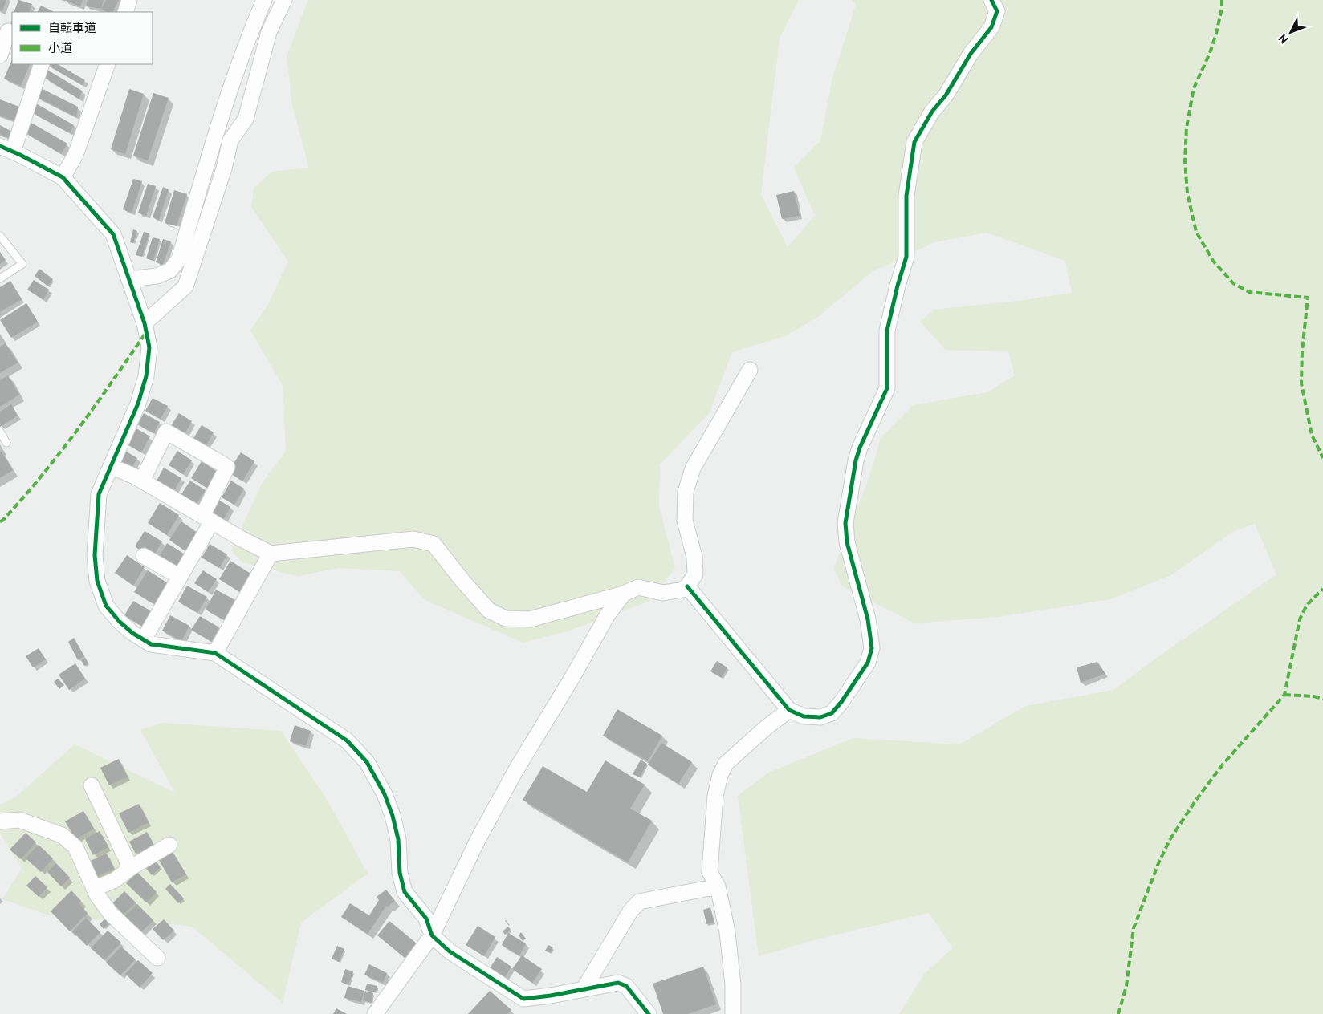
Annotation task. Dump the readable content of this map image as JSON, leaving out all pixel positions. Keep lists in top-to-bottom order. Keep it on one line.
{"legend":["自転車道","小道"],"north":"bottom left"}
